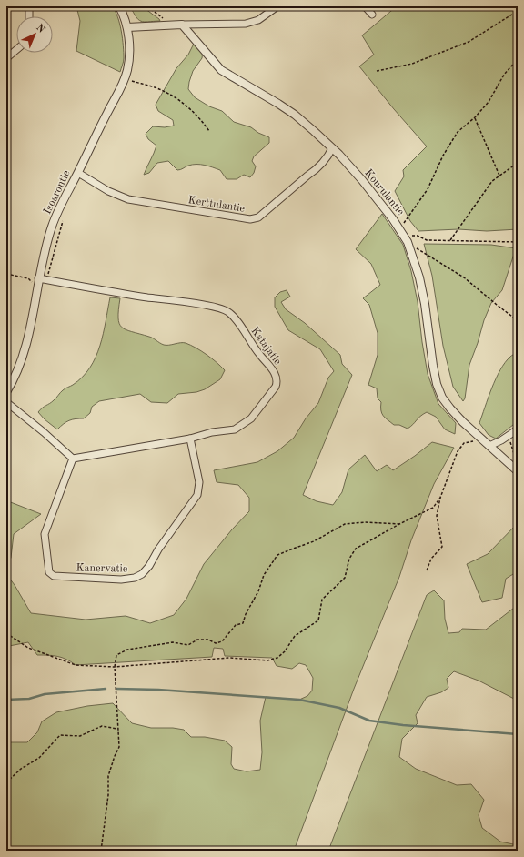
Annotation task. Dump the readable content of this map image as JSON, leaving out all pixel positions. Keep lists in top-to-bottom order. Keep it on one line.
{"streets":{"street":["Isoarontie","Kourulantie","Kerttulantie","Katajatie","Kanervatie"]},"crossings":[["Isoarontie","Kerttulantie"],["Isoarontie","Katajatie"],["Kourulantie","Kerttulantie"],["Katajatie","Kanervatie"]],"north":"top right"}
